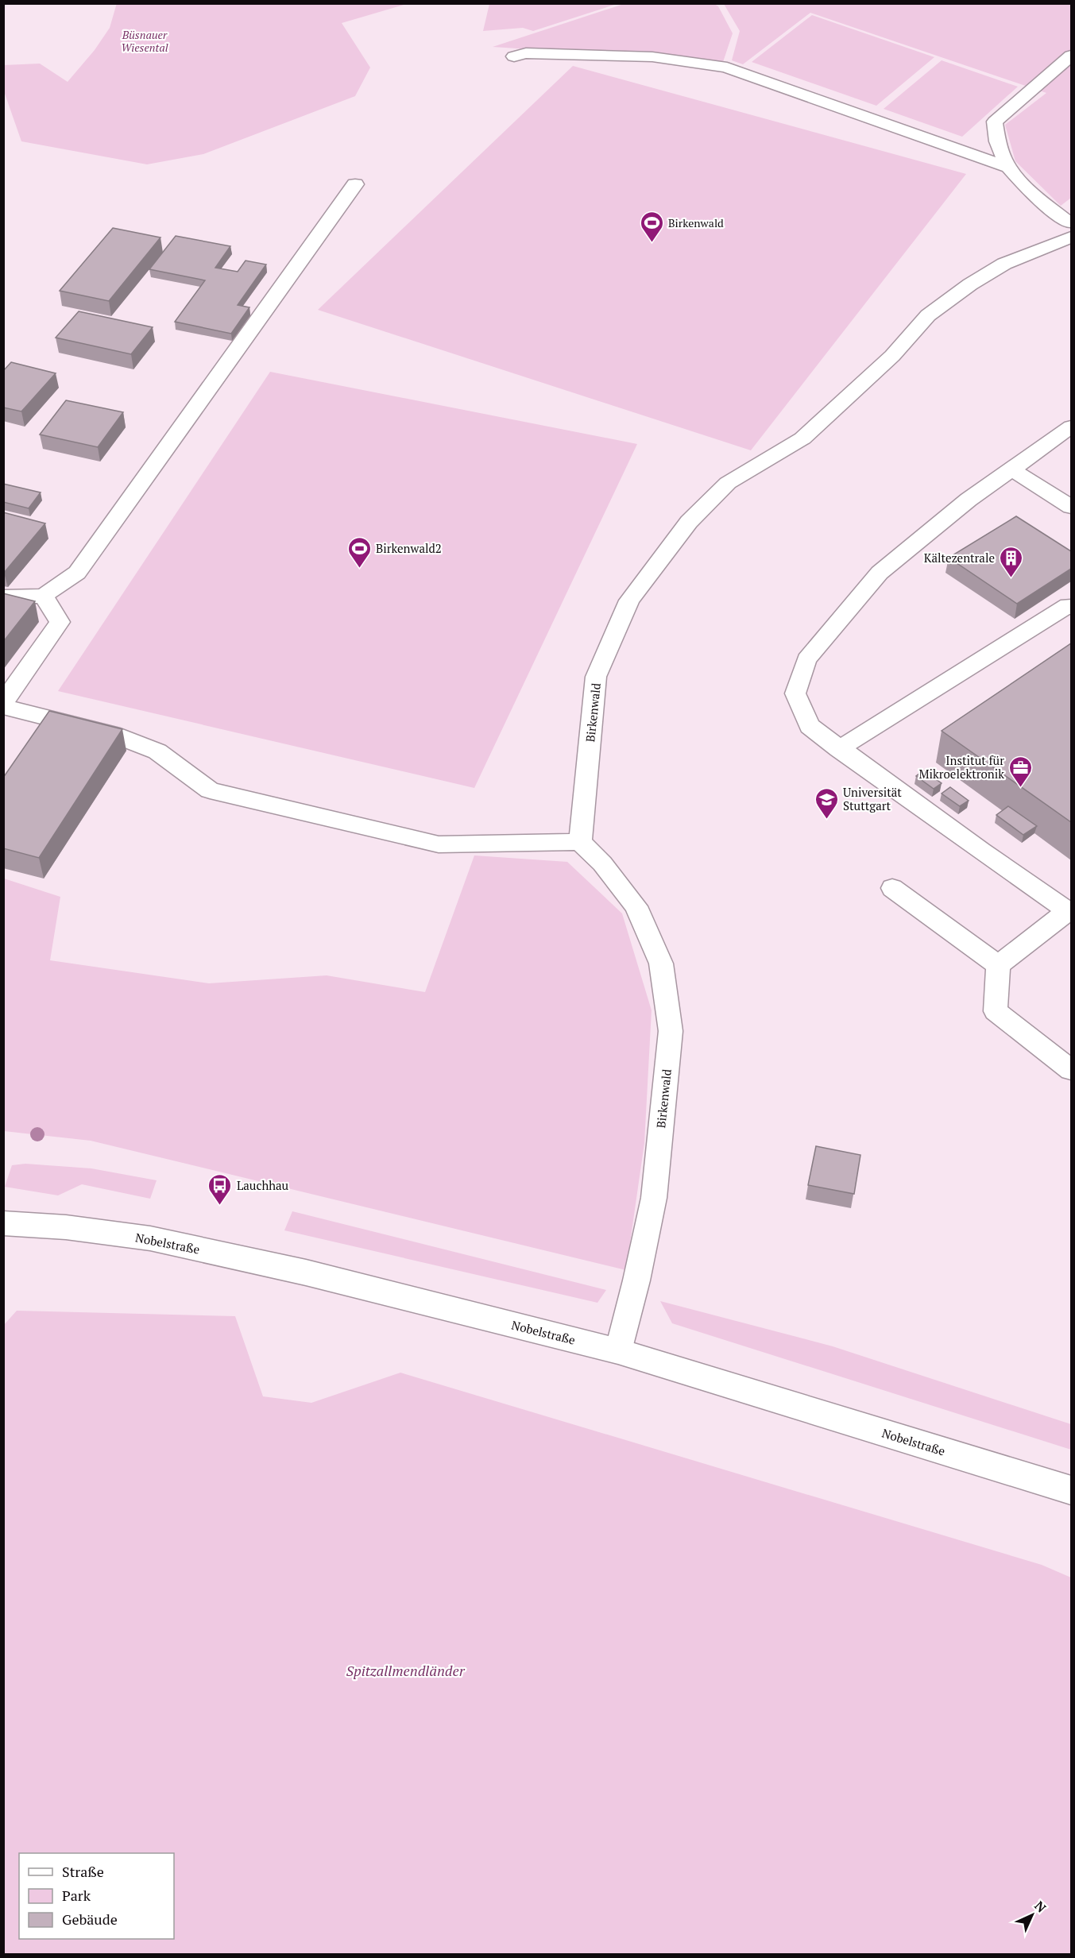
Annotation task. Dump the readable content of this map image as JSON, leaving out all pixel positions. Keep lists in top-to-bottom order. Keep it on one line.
{"streets":{"street":["Nobelstraße"],"lane":["Birkenwald"]},"crossings":[["Birkenwald","Nobelstraße"]],"parks":["Büsnauer Wiesental","Spitzallmendländer"],"places":{"sports":["Birkenwald","Birkenwald2"],"building":["Kältezentrale"],"office":["Institut für Mikroelektronik"],"school or university":["Universität Stuttgart"],"bus stop":["Lauchhau"]},"legend":["Straße","Park","Gebäude"],"north":"top right"}
